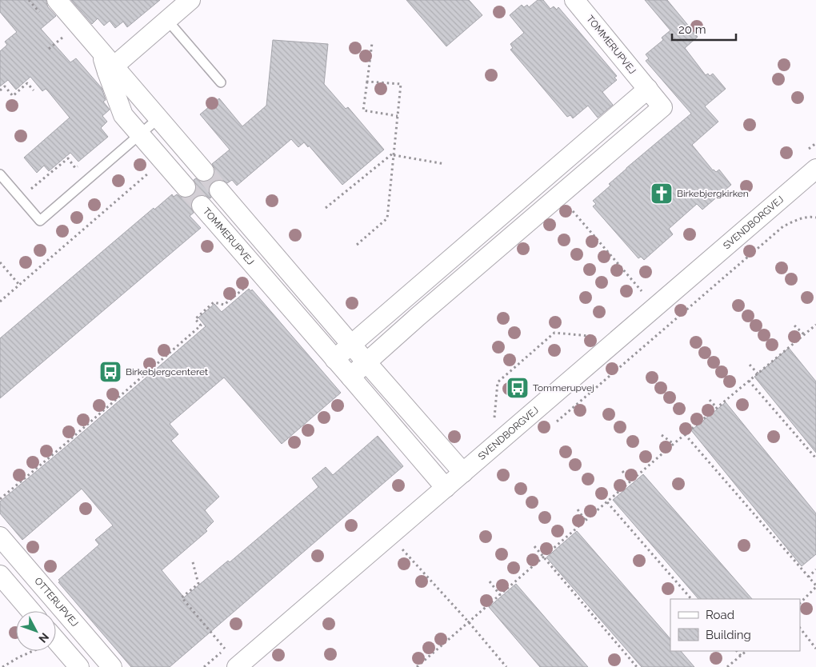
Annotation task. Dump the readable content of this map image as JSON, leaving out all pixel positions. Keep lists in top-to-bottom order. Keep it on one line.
{"streets":{"street":["TOMMERUPVEJ","SVENDBORGVEJ","OTTERUPVEJ"]},"crossings":[["TOMMERUPVEJ","SVENDBORGVEJ"]],"places":{"church":["Birkebjergkirken"],"bus stop":["Birkebjergcenteret","Tommerupvej"]},"legend":["Road","Building"],"scale_bar":"20 m","north":"bottom right"}
